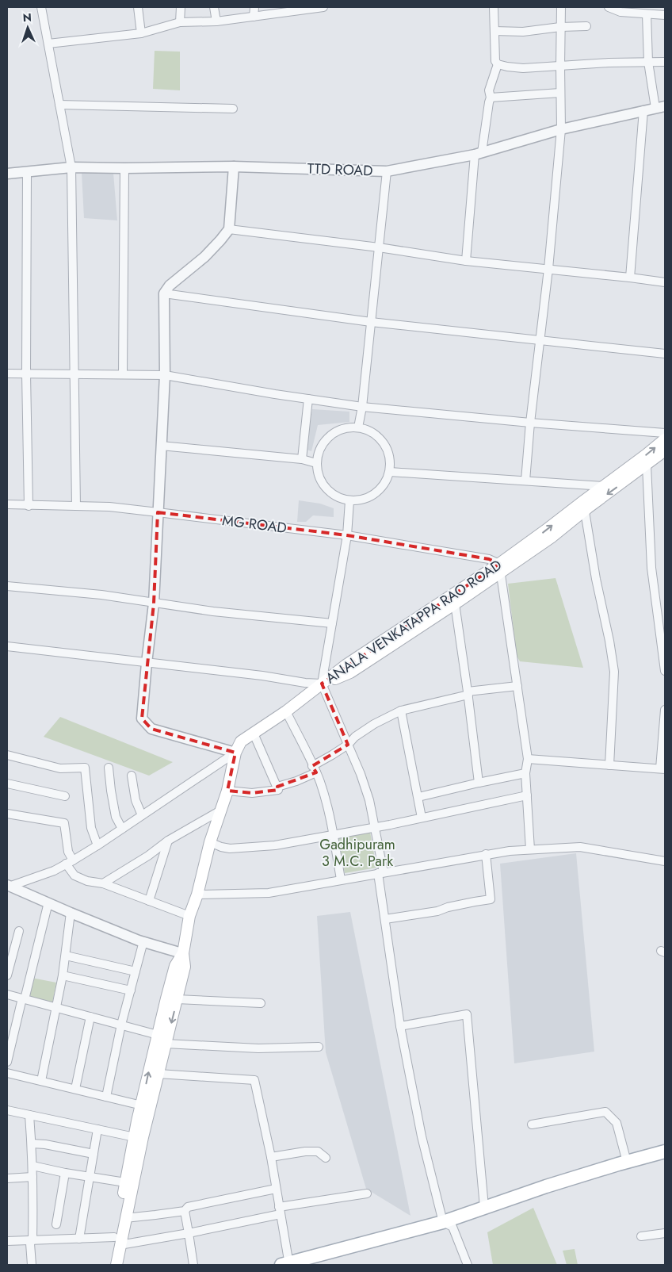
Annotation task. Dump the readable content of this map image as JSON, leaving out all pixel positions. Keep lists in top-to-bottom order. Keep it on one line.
{"streets":{"main road":["ANALA VENKATAPPA RAO ROAD"],"street":["TTD ROAD","MG ROAD"]},"crossings":[["MG ROAD","ANALA VENKATAPPA RAO ROAD"]],"parks":["Gadhipuram 3 M.C. Park"],"north":"top"}
